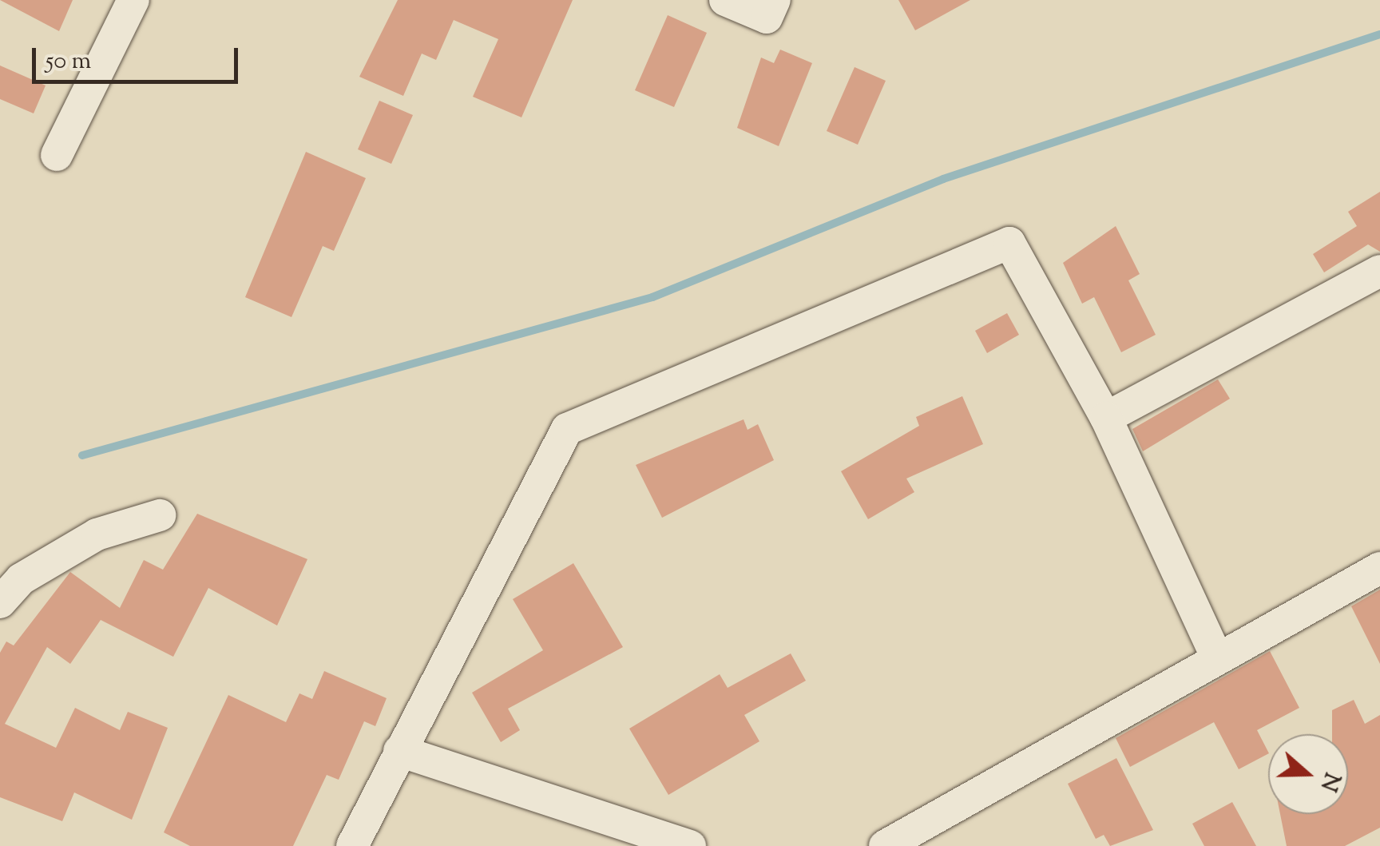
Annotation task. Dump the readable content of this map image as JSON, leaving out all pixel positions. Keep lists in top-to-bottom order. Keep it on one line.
{"scale_bar":"50 m","north":"right"}
